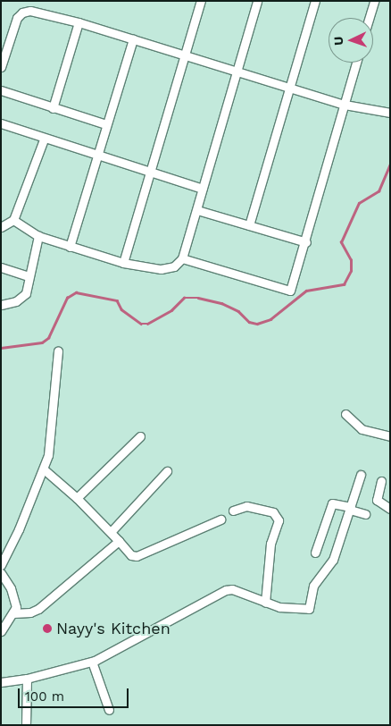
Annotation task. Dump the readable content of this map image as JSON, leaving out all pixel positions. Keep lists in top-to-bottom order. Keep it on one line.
{"places":["Nayy's Kitchen"],"scale_bar":"100 m","north":"left"}
